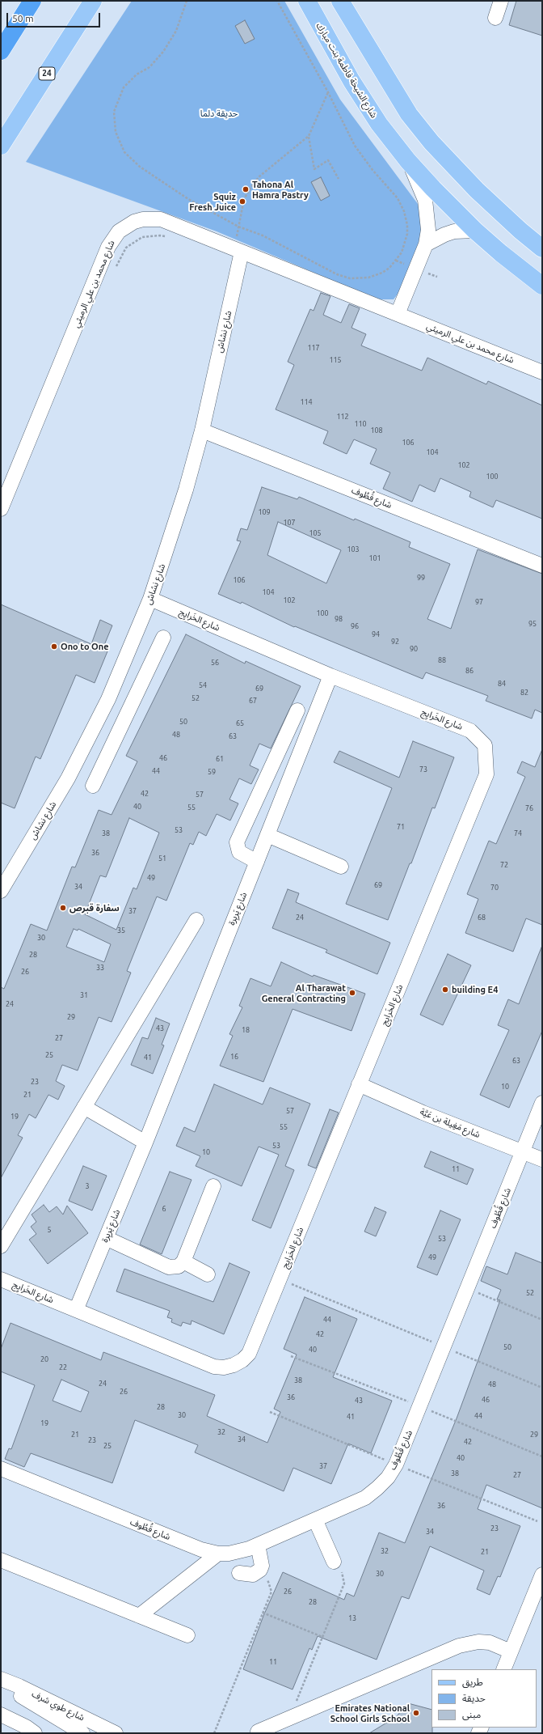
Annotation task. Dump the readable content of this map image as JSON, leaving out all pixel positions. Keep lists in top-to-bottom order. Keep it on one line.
{"streets":{"main road":["شارع الشيخة فاطمة بنت مبارك","24"],"street":["شارع محمد بن علي الرميثي","شارع نشاش","شارع قُطُوف","شارع الخَرايِج","شارع يَريِرة","شارع مَغِيلة بن عَيَّة","شارع طوي شرف"]},"crossings":[["شارع محمد بن علي الرميثي","شارع نشاش"],["شارع نشاش","شارع قُطُوف"],["شارع نشاش","شارع الخَرايِج"],["شارع قُطُوف","شارع مَغِيلة بن عَيَّة"],["شارع الخَرايِج","شارع يَريِرة"],["شارع الخَرايِج","شارع مَغِيلة بن عَيَّة"]],"parks":["حديقة دلما"],"places":["Tahona Al Hamra Pastry","Squiz Fresh Juice","Ono to One","سفارة قبرص","building E4","Al Tharawat General Contracting","Emirates National School Girls School"],"house_numbers":["117","115","114","112","110","108","106","104","102","100","109","107","105","103","101","99","106","104","102","97","100","98","95","96","94","92","90","88","56","86","84","54","69","82","52","67","50","65","48","63","46","61","73","44","59","42","57","40","55","76","71","53","38","74","36","51","72","49","69","34","70","37","24","68","35","30","28","33","26","31","24","29","43","18","27","25","16","41","63","23","10","21","57","19","55","53","10","11","3","6","5","53","49","52","44","42","50","40","20","22","38","24","48","26","36","46","43","28","30","44","41","19","32","21","29","34","23","42","25","40","37","38","27","36","23","34","32","21","30","26","28","13","11"],"legend":["طريق","حديقة","مبنى"],"scale_bar":"50 m"}
